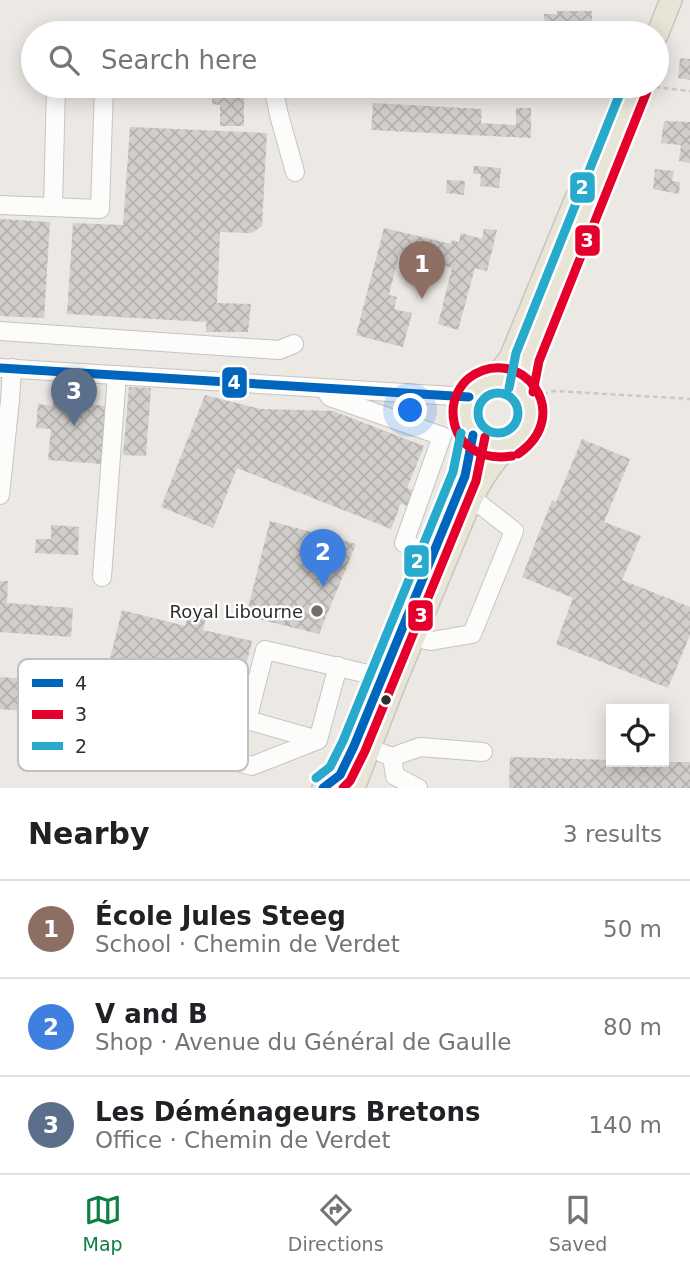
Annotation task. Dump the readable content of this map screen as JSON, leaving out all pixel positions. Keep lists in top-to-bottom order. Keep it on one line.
{"places":["Royal Libourne"],"lines":["transit line 3","transit line 2","transit line 4"],"legend":["4","3","2"],"page":{"search":"Search here","pins":["1","3","2"],"heading":["Nearby","3 results"],"list":[{"mark":"1","name":"École Jules Steeg","note":"School · Chemin de Verdet","value":"50 m"},{"mark":"2","name":"V and B","note":"Shop · Avenue du Général de Gaulle","value":"80 m"},{"mark":"3","name":"Les Déménageurs Bretons","note":"Office · Chemin de Verdet","value":"140 m"}],"nav":["Map","Directions","Saved"]}}
